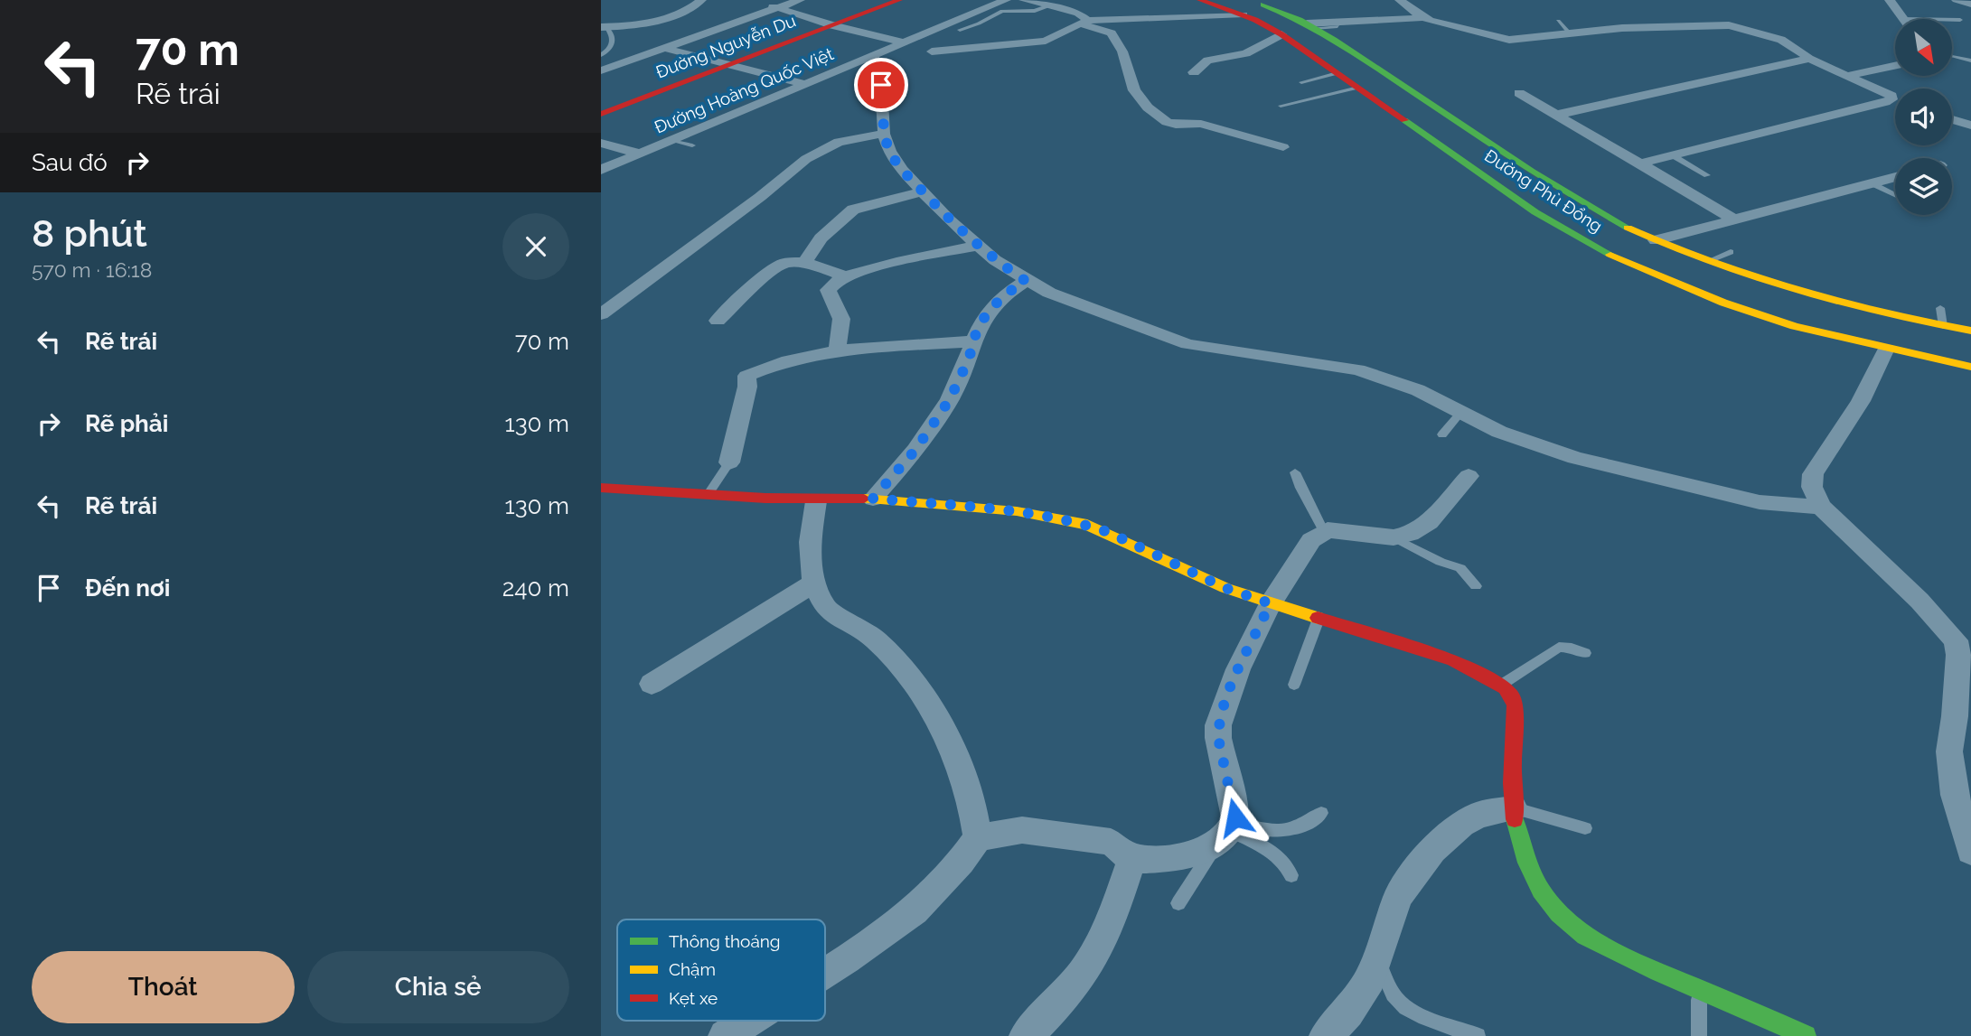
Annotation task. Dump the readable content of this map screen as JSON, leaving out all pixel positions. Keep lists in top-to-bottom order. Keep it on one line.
{"streets":{"main road":["Đường Nguyễn Du","Đường Phù Đổng"],"street":["Đường Hoàng Quốc Việt"]},"legend":["Thông thoáng","Chậm","Kẹt xe"],"north":"bottom right","page":{"turn":["70 m","Rẽ trái"],"then":"Sau đó","heading":["8 phút","570 m · 16:18"],"list":[{"name":"Rẽ trái","value":"70 m"},{"name":"Rẽ phải","value":"130 m"},{"name":"Rẽ trái","value":"130 m"},{"name":"Đến nơi","value":"240 m"}],"buttons":["Thoát","Chia sẻ"]}}
